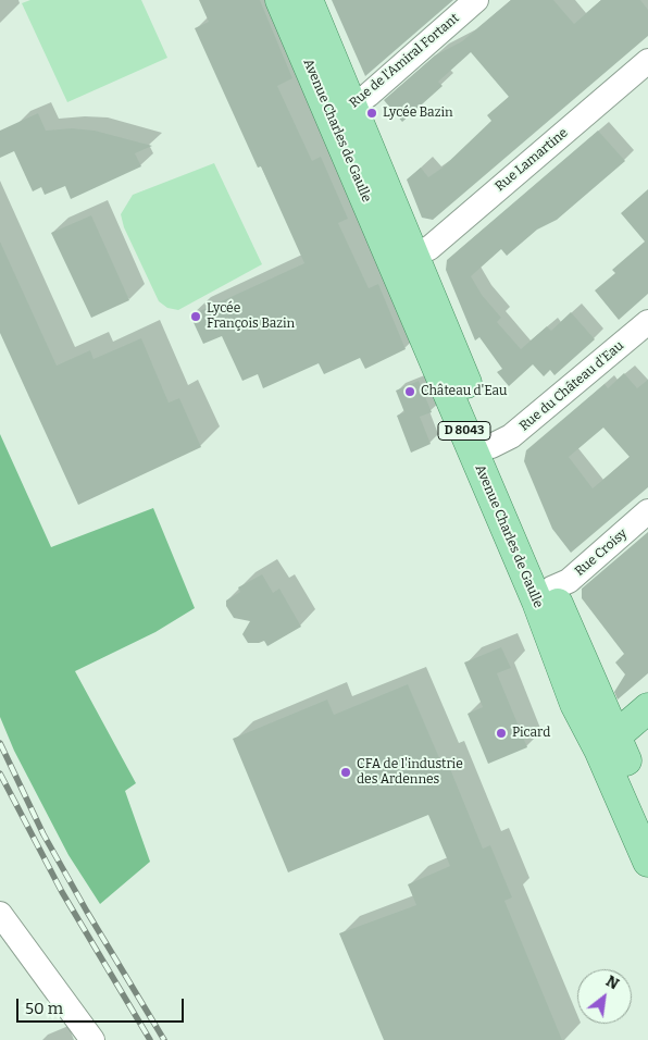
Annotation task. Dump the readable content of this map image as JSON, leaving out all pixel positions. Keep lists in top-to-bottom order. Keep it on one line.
{"streets":{"main road":["Avenue Charles de Gaulle","D 8043"],"street":["Rue de l'Amiral Fortant","Rue Lamartine","Rue du Château d'Eau","Rue Croisy"]},"crossings":[["Rue de l'Amiral Fortant","Avenue Charles de Gaulle"],["Avenue Charles de Gaulle","Rue Lamartine"],["Avenue Charles de Gaulle","Rue du Château d'Eau"],["Avenue Charles de Gaulle","Rue Croisy"]],"places":["Lycée Bazin","Lycée François Bazin","Château d'Eau","Picard","CFA de l'industrie des Ardennes"],"scale_bar":"50 m","north":"top right"}
